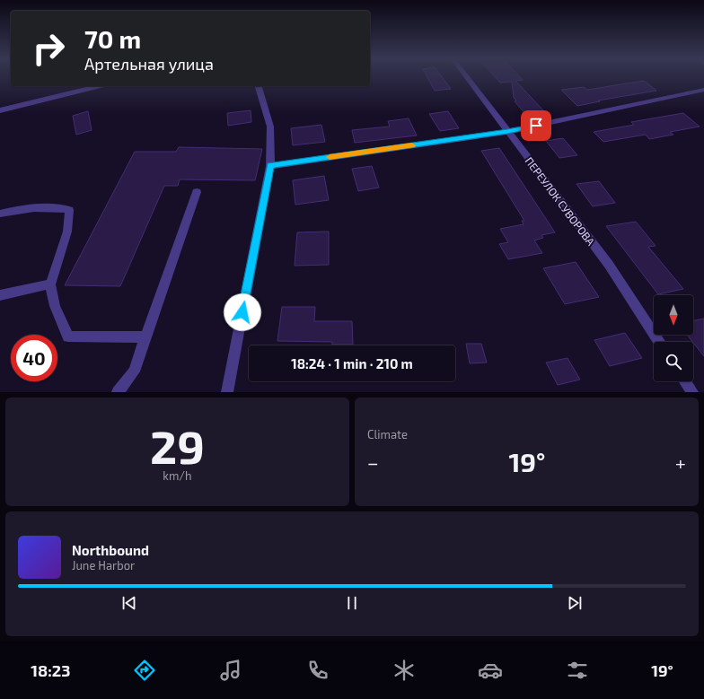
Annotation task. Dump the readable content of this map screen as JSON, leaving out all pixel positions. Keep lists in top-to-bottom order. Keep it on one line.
{"streets":{"street":["ПЕРЕУЛОК СУВОРОВА"]},"north":"bottom","page":{"turn":["70 m","Артельная улица"],"limit":"40","trip":"18:24 · 1 min · 210 m","tile":[["29","km/h"],"Climate"],"heat":["−","19°","+"],"song":["Northbound","June Harbor"],"tabs":["18:23","19°"]}}
